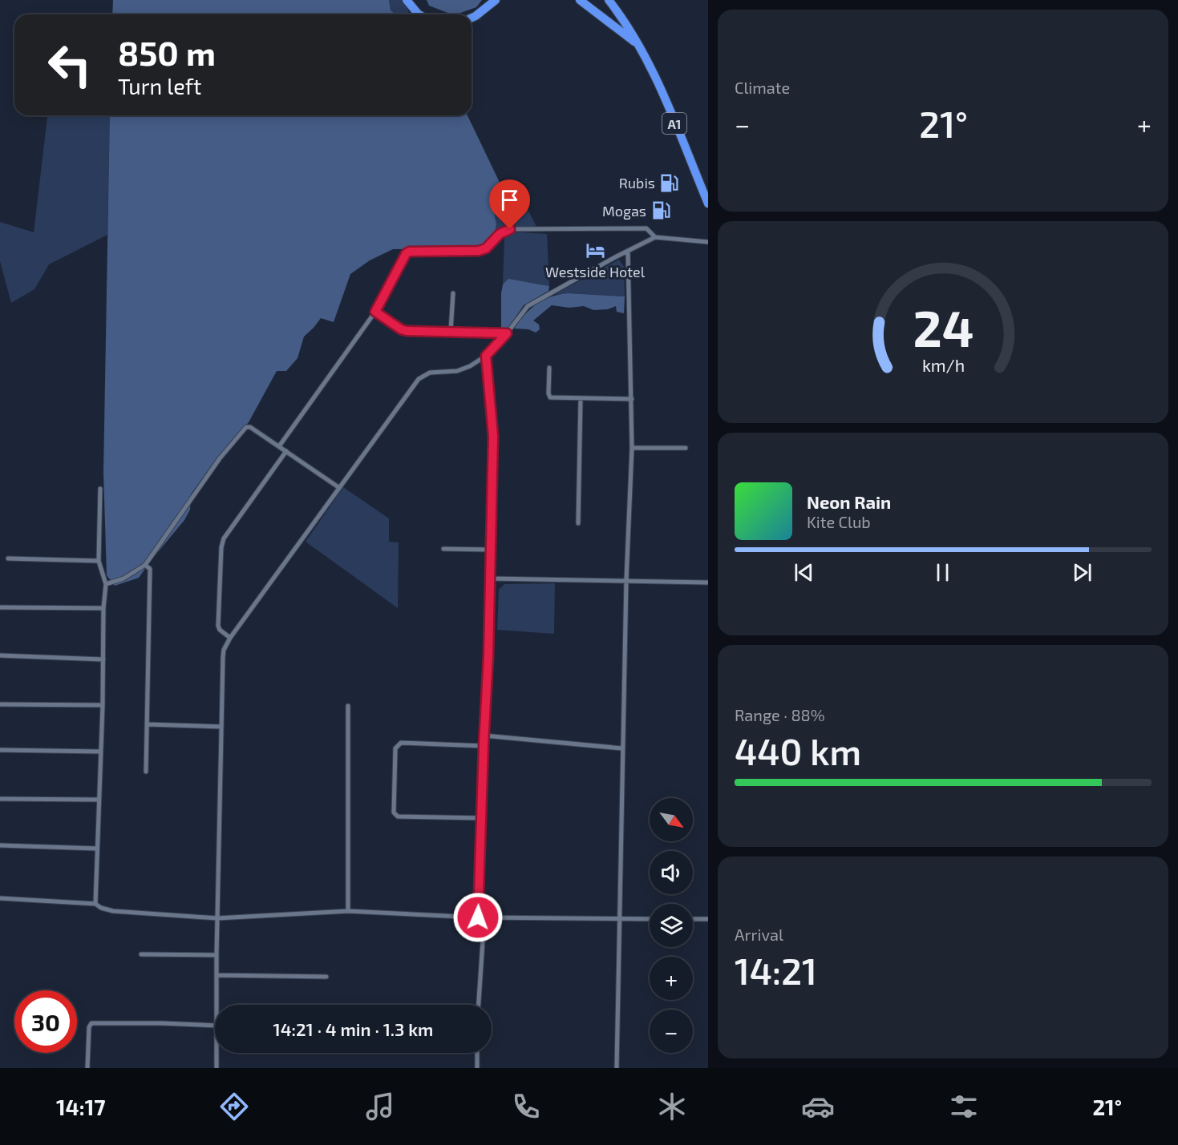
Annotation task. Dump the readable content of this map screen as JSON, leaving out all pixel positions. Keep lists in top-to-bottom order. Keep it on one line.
{"streets":{"highway":["A1"]},"places":{"fuel station":["Rubis","Mogas"],"hotel":["Westside Hotel"]},"north":"bottom right","page":{"tile":["Climate",["Range · 88%","440 km"],["Arrival","14:21"]],"turn":["850 m","Turn left"],"heat":["−","21°","+"],"song":["Neon Rain","Kite Club"],"map_buttons":["+","−"],"limit":"30","trip":"14:21 · 4 min · 1.3 km","tabs":["14:17","21°"],"gauge":["24","km/h"]}}
